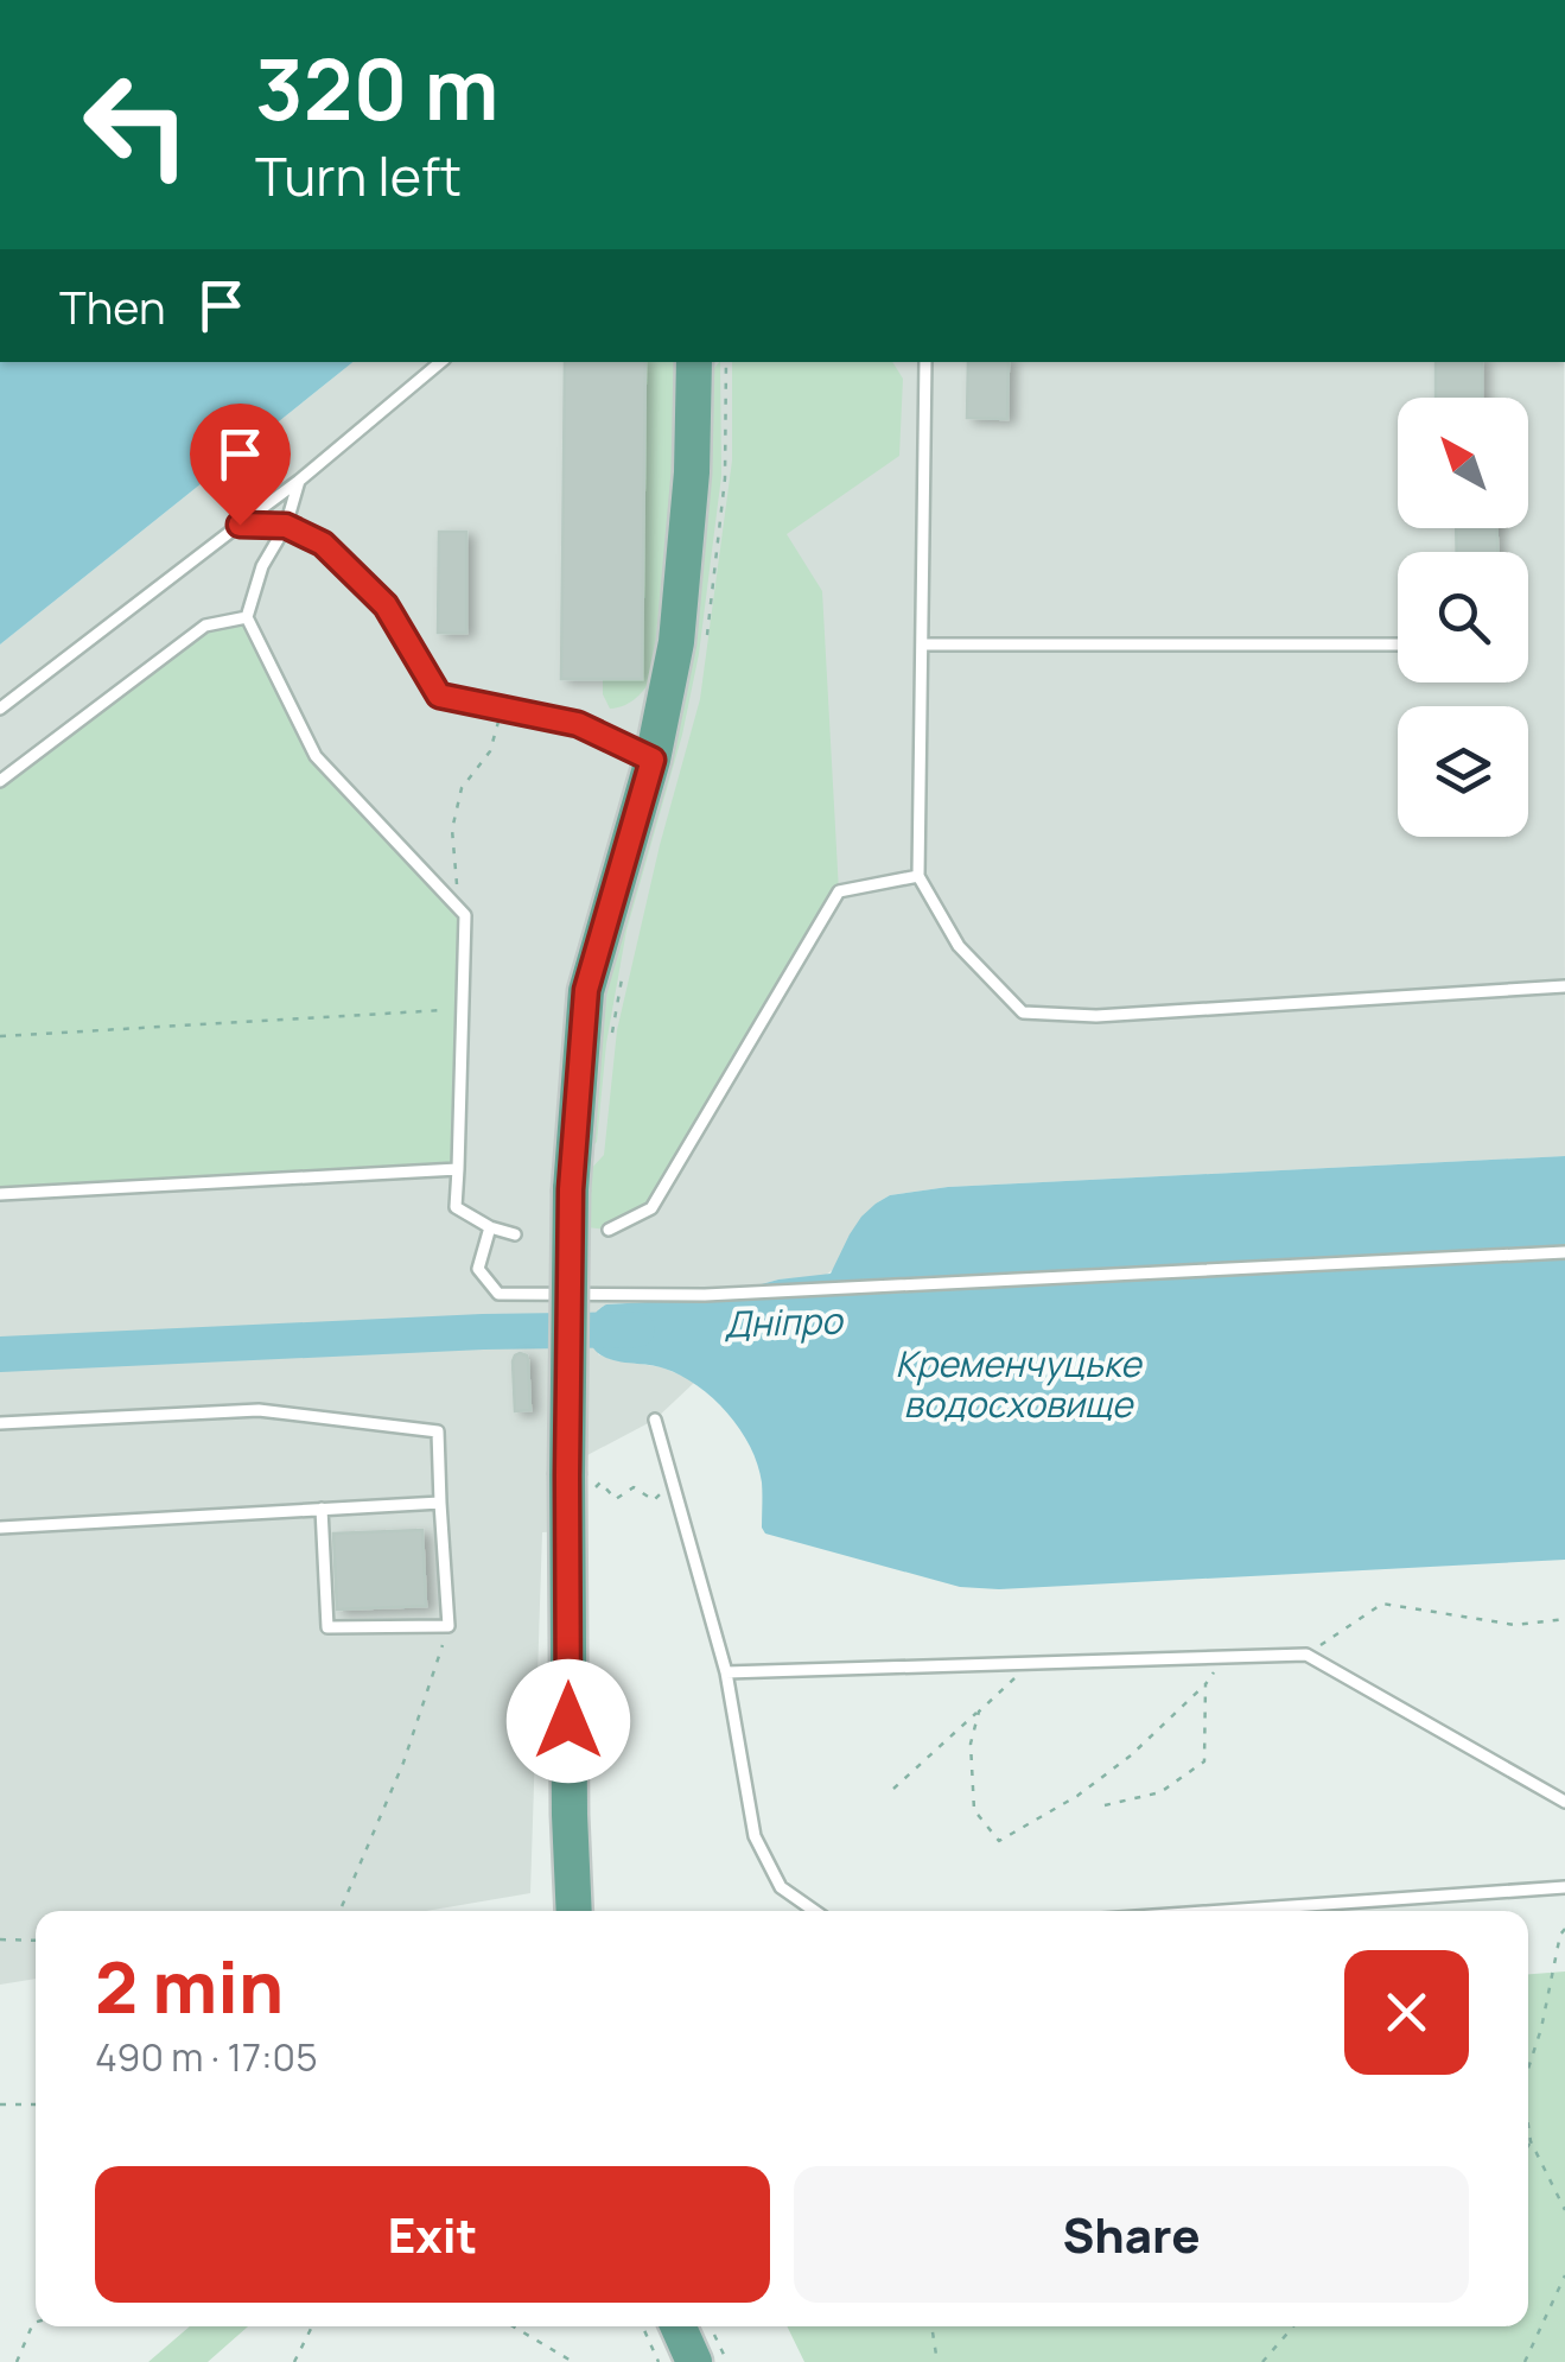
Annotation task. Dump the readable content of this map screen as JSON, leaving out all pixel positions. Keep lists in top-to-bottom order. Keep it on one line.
{"water":["Дніпро","Кременчуцьке водосховище"],"north":"top left","page":{"turn":["320 m","Turn left"],"then":"Then","heading":["2 min","490 m · 17:05"],"buttons":["Exit","Share"]}}
